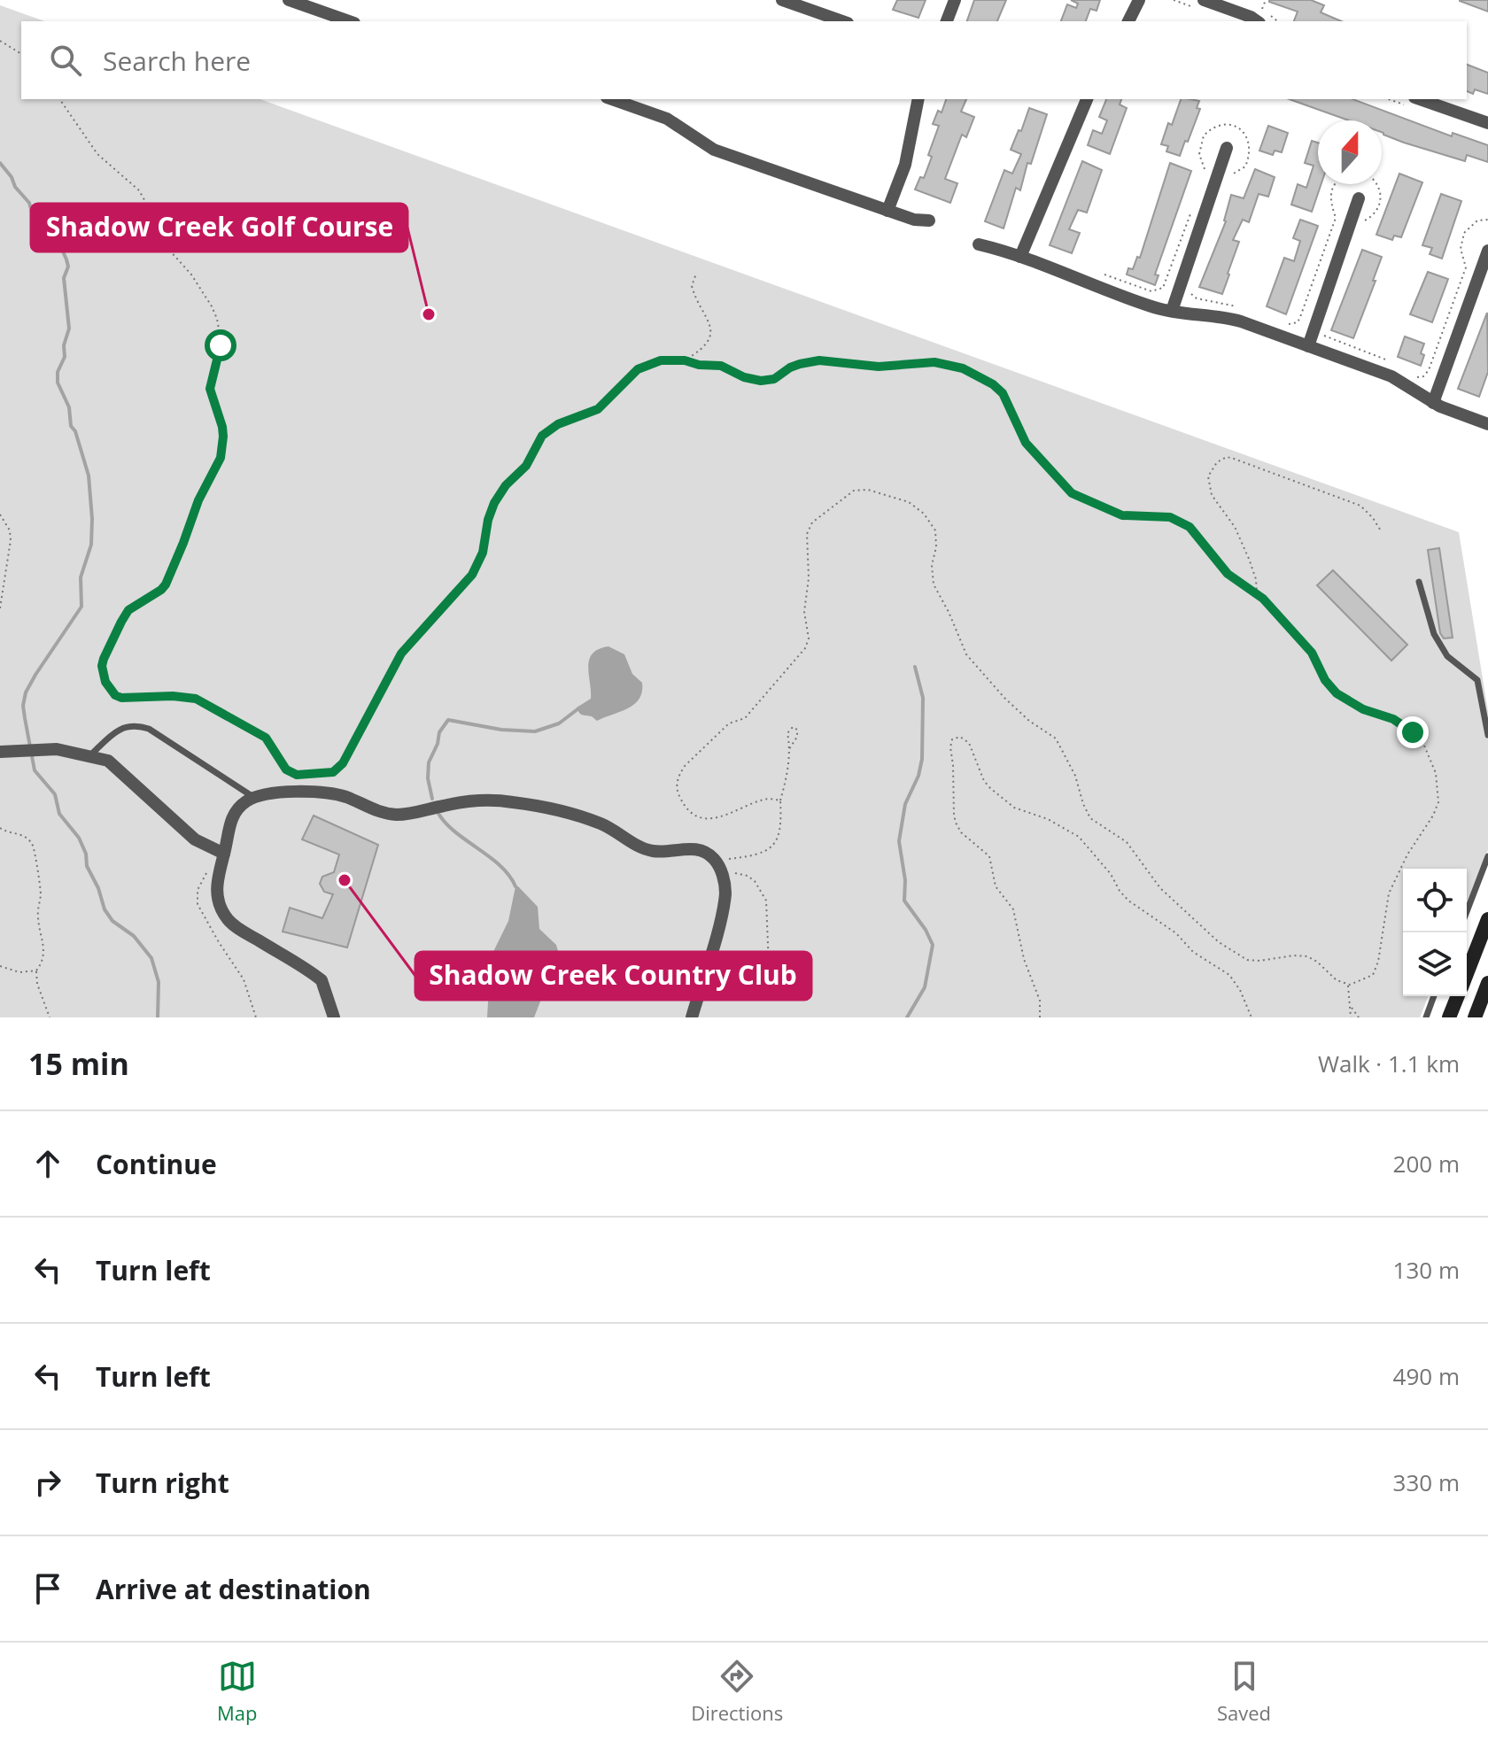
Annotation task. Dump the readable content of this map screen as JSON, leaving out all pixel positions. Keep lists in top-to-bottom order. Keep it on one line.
{"places":["Shadow Creek Golf Course","Shadow Creek Country Club"],"north":"top","page":{"search":"Search here","heading":["15 min","Walk · 1.1 km"],"list":[["Continue","200 m"],["Turn left","130 m"],["Turn left","490 m"],["Turn right","330 m"],"Arrive at destination"],"nav":["Map","Directions","Saved"]}}
